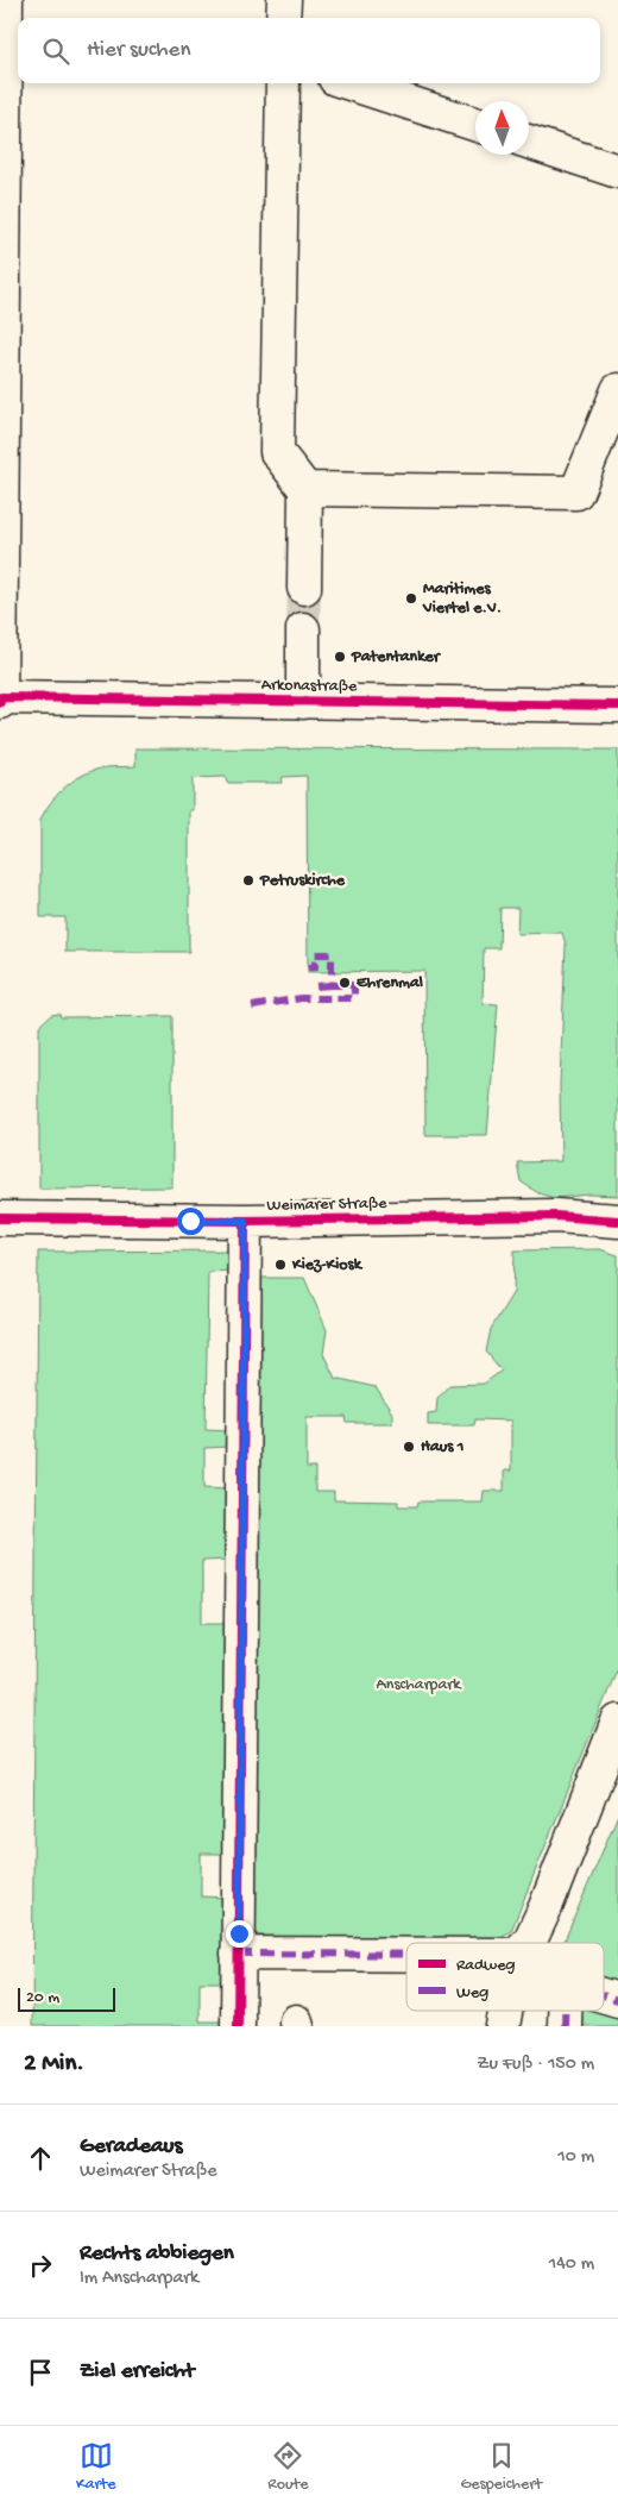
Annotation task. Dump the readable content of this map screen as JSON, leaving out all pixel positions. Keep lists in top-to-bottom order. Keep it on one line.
{"streets":{"street":["Arkonastraße","Weimarer Straße"]},"parks":["Anscharpark"],"places":["Maritimes Viertel e.V.","Patentanker","Petruskirche","Ehrenmal","Kiez-Kiosk","Haus 1"],"legend":["Radweg","Weg"],"scale_bar":"20 m","north":"top","page":{"search":"Hier suchen","scale":"20 m","heading":["2 Min.","Zu Fuß · 150 m"],"list":[["Geradeaus","Weimarer Straße","10 m"],["Rechts abbiegen","Im Anscharpark","140 m"],"Ziel erreicht"],"nav":["Karte","Route","Gespeichert"]}}
